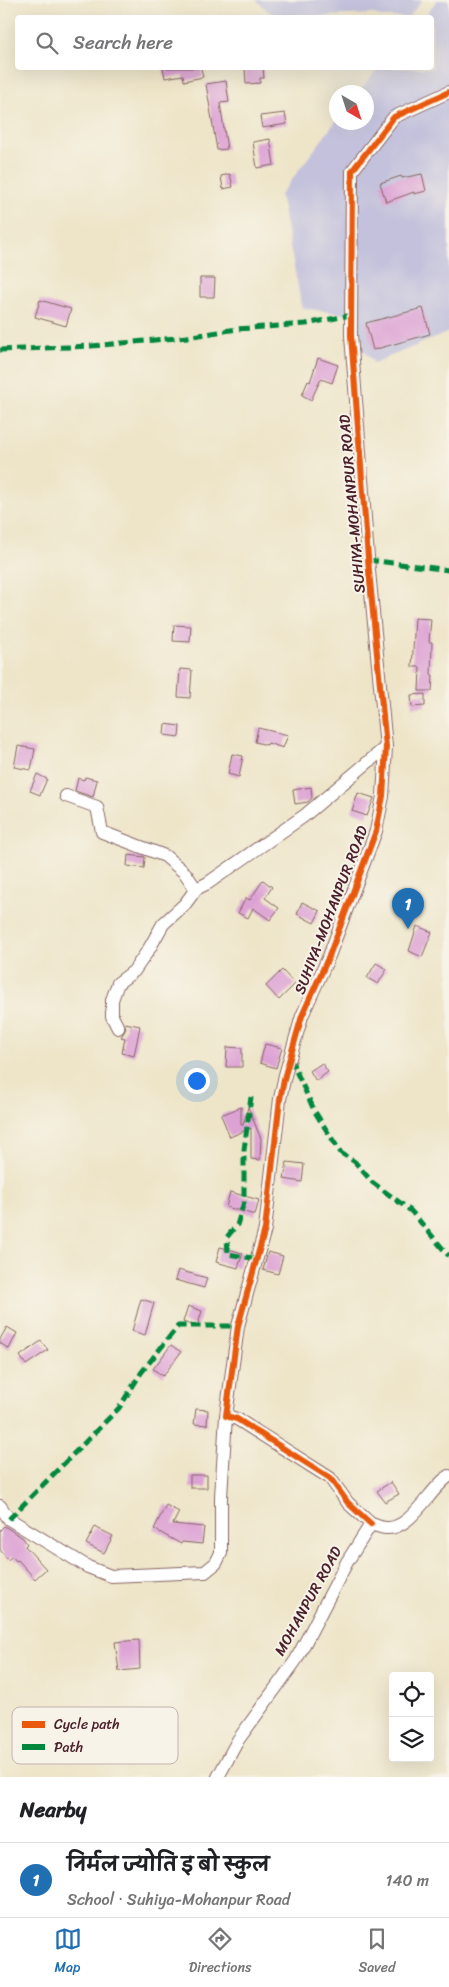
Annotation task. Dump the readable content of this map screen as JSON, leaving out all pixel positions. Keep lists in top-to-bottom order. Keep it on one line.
{"streets":{"street":["SUHIYA-MOHANPUR ROAD","MOHANPUR ROAD"]},"legend":["Cycle path","Path"],"north":"bottom right","page":{"search":"Search here","pins":"1","heading":"Nearby","list":[{"mark":"1","name":"निर्मल ज्याेति इ बाे स्कुल","note":"School · Suhiya-Mohanpur Road","value":"140 m"}],"nav":["Map","Directions","Saved"]}}
